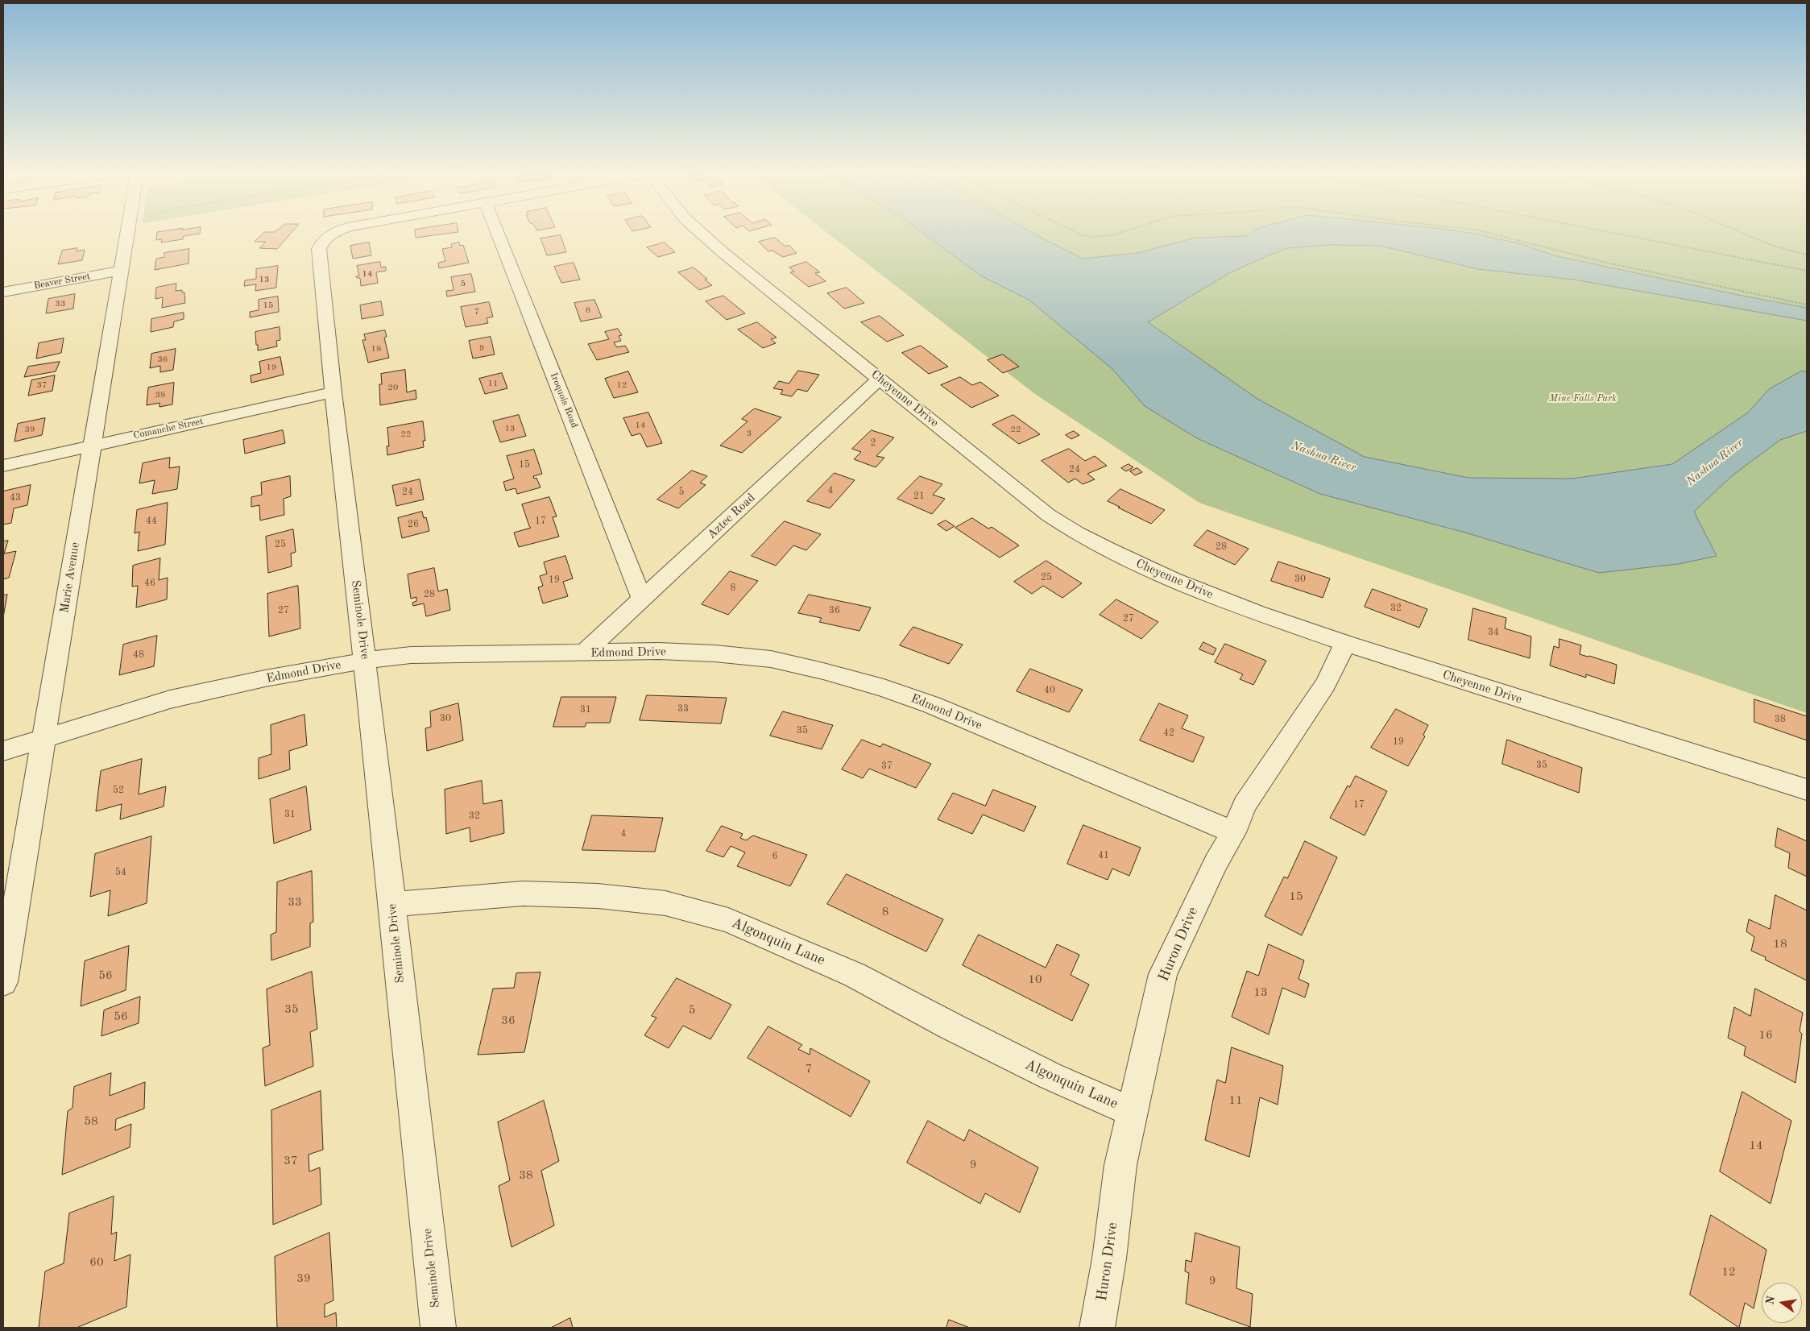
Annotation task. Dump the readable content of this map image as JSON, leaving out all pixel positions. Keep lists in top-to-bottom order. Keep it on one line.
{"streets":{"street":["Beaver Street","Cheyenne Drive","Iroquois Road","Comanche Street","Aztec Road","Marie Avenue","Seminole Drive","Edmond Drive","Algonquin Lane","Huron Drive"]},"crossings":[["Beaver Street","Marie Avenue"],["Cheyenne Drive","Aztec Road"],["Cheyenne Drive","Huron Drive"],["Iroquois Road","Aztec Road"],["Comanche Street","Marie Avenue"],["Comanche Street","Seminole Drive"],["Aztec Road","Edmond Drive"],["Marie Avenue","Edmond Drive"],["Seminole Drive","Edmond Drive"],["Seminole Drive","Algonquin Lane"],["Edmond Drive","Huron Drive"],["Algonquin Lane","Huron Drive"]],"water":["Nashua River"],"parks":["Mine Falls Park"],"house_numbers":["14","13","5","33","15","8","7","9","18","36","19","11","37","12","20","38","14","13","39","22","3","22","2","15","24","4","24","5","21","43","44","17","26","25","28","25","30","19","46","8","28","32","27","36","27","34","48","40","33","31","30","38","35","42","19","35","37","52","17","31","32","4","41","6","54","15","33","8","18","56","10","13","35","5","56","36","16","7","11","58","14","37","9","38","60","12","39","9"],"north":"left"}
